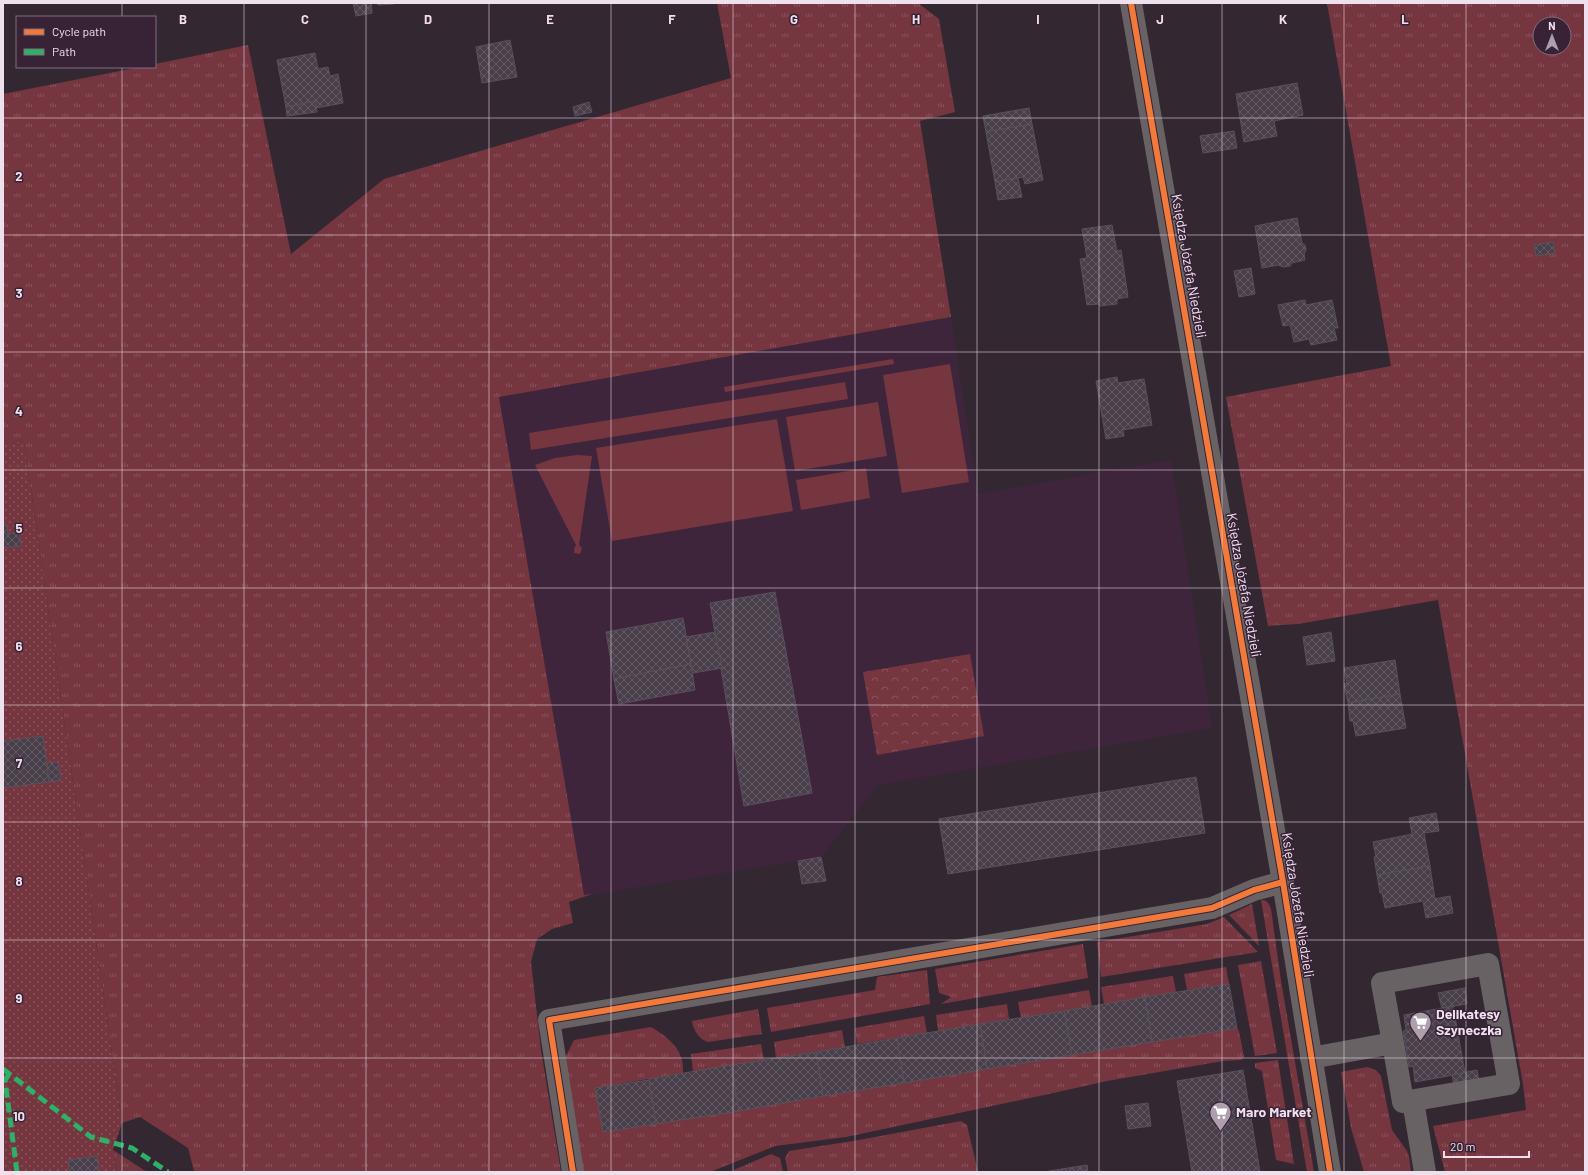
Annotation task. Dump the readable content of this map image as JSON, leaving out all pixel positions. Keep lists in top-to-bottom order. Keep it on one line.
{"streets":{"street":["Księdza Józefa Niedzieli"]},"places":{"supermarket":["Delikatesy Szyneczka","Maro Market"]},"legend":["Cycle path","Path"],"scale_bar":"20 m","north":"top","grid":{"columns":["B","C","D","E","F","G","H","I","J","K","L"],"rows":["2","3","4","5","6","7","8","9","10"]}}
